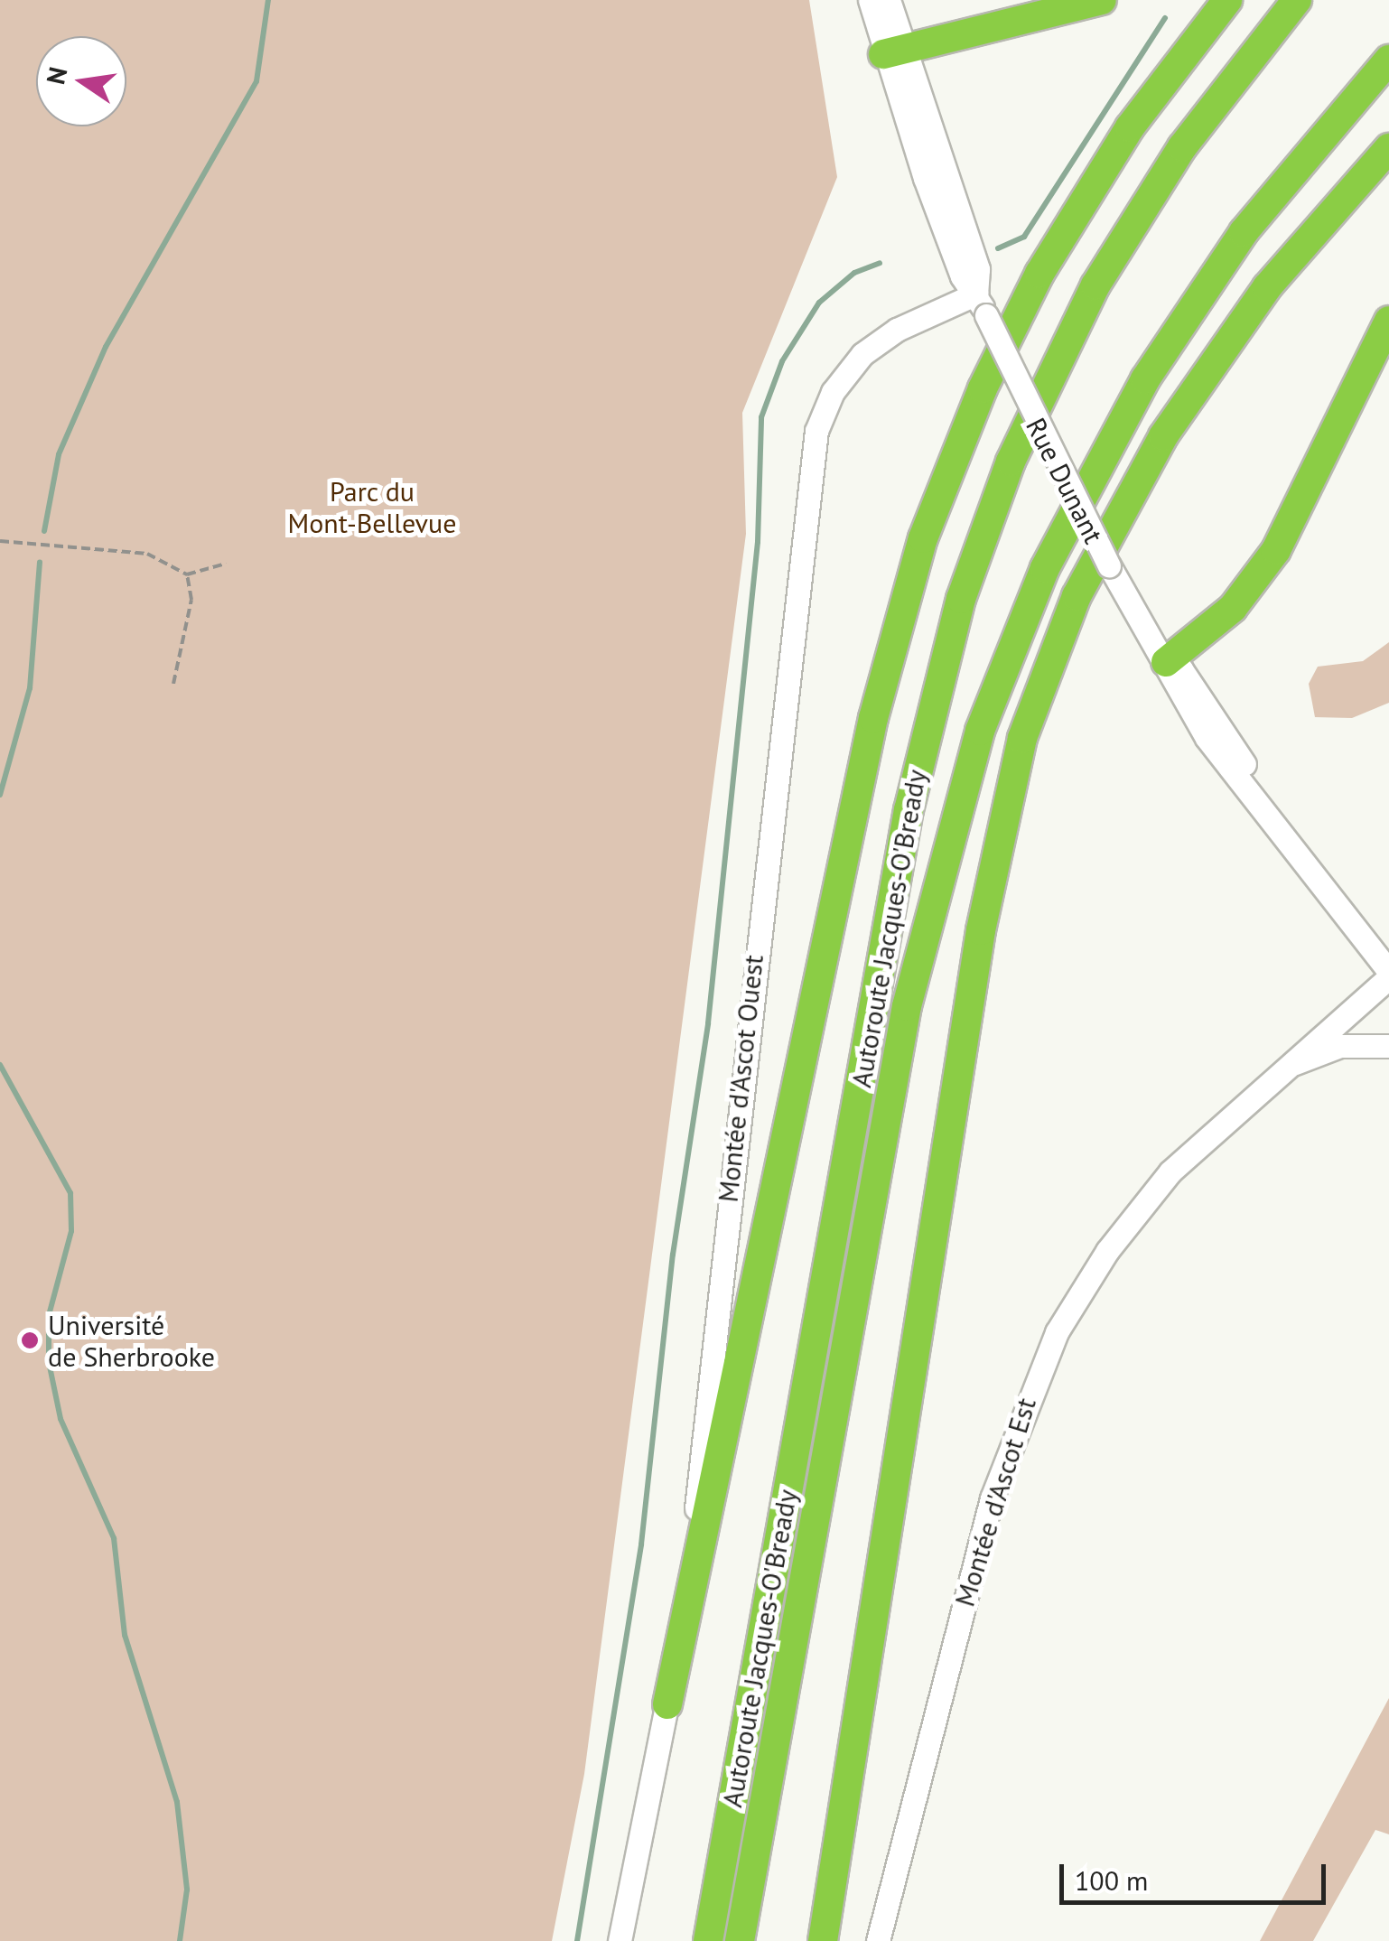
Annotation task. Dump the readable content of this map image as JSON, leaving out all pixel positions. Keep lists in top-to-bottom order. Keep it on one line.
{"streets":{"highway":["Autoroute Jacques-O'Bready"],"street":["Rue Dunant","Montée d'Ascot Ouest","Montée d'Ascot Est"]},"crossings":[["Rue Dunant","Montée d'Ascot Ouest"],["Rue Dunant","Montée d'Ascot Est"]],"parks":["Parc du Mont-Bellevue"],"places":["Université de Sherbrooke"],"scale_bar":"100 m","north":"left"}
